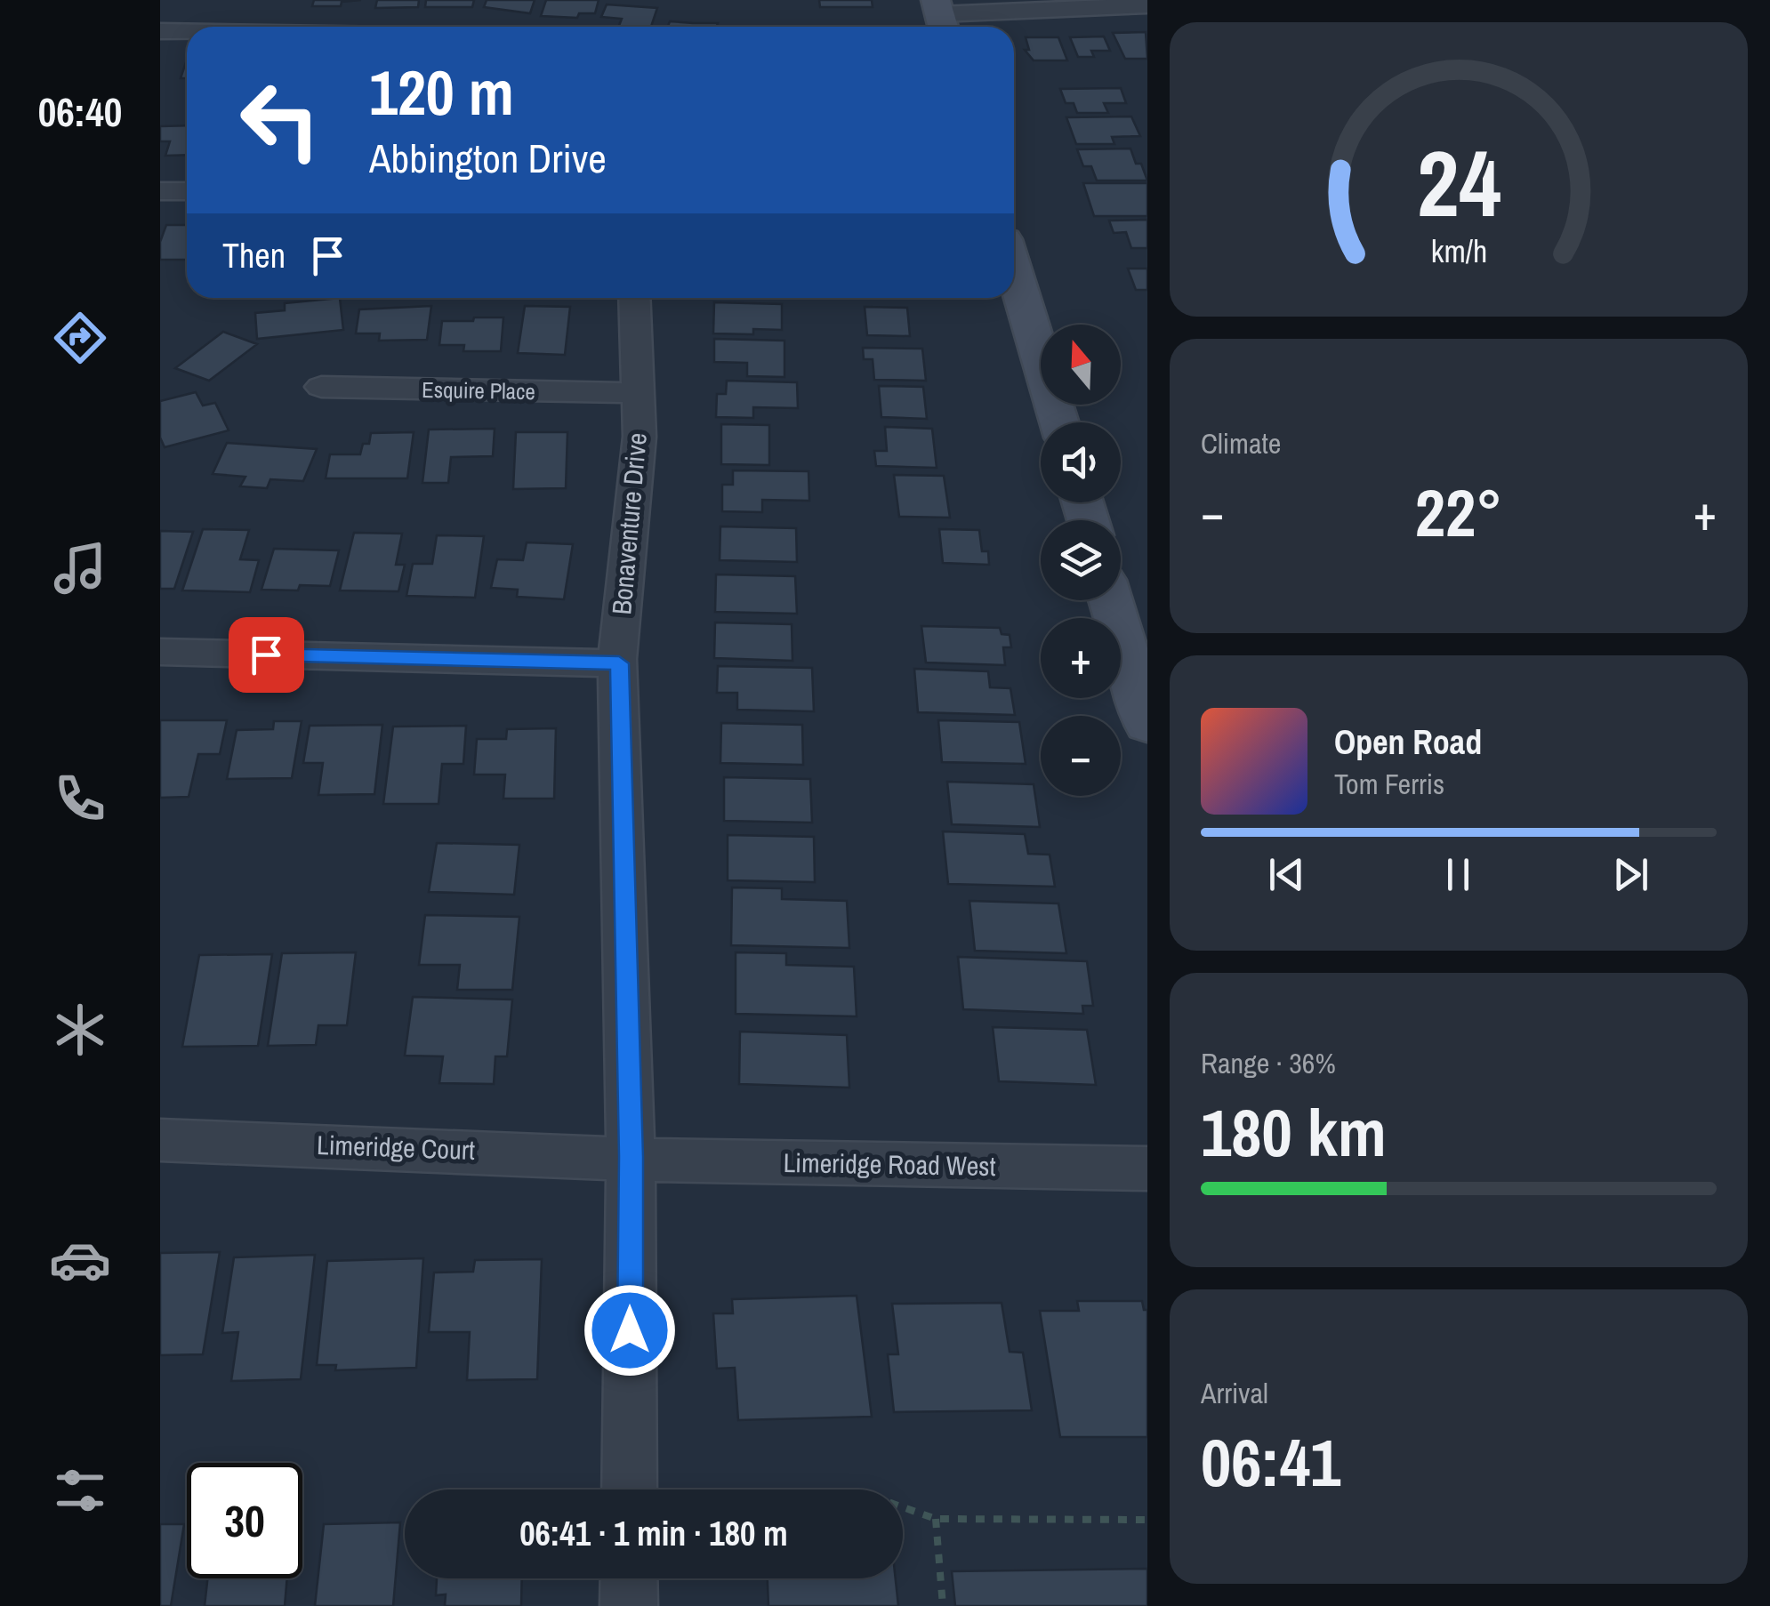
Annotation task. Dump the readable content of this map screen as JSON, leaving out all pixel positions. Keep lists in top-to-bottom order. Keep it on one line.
{"streets":{"street":["Esquire Place","Bonaventure Drive","Limeridge Court","Limeridge Road West"]},"crossings":[["Esquire Place","Bonaventure Drive"],["Bonaventure Drive","Limeridge Court"],["Bonaventure Drive","Limeridge Road West"],["Limeridge Court","Limeridge Road West"]],"north":"top","page":{"tabs":"06:40","turn":["120 m","Abbington Drive"],"then":"Then","map_buttons":["+","−"],"tile":["Climate",["Range · 36%","180 km"],["Arrival","06:41"]],"heat":["−","22°","+"],"song":["Open Road","Tom Ferris"],"limit":"30","trip":"06:41 · 1 min · 180 m","gauge":["24","km/h"]}}
